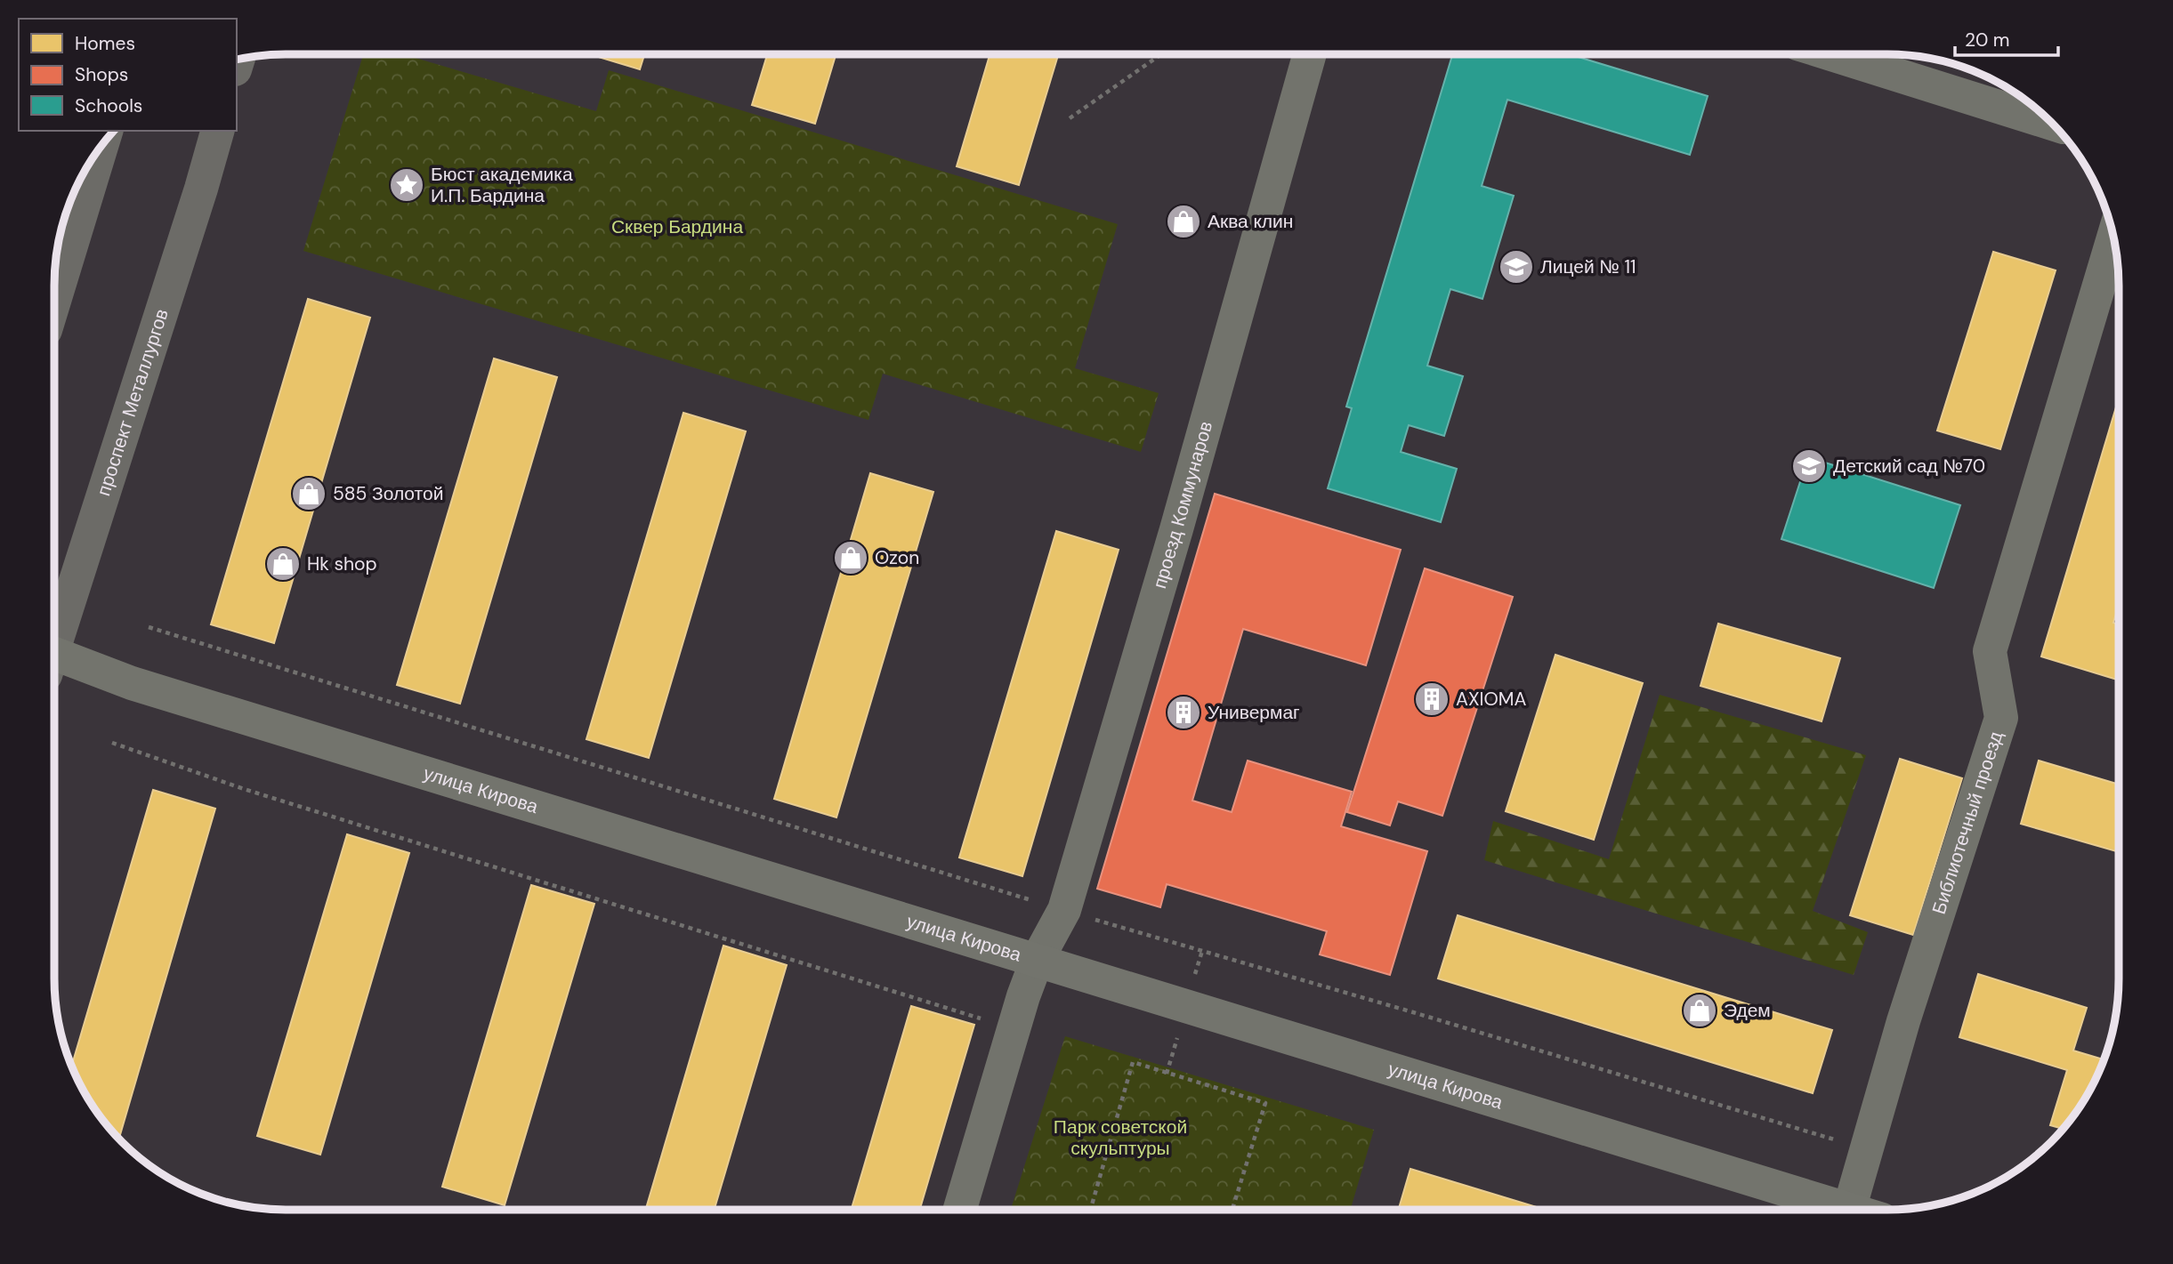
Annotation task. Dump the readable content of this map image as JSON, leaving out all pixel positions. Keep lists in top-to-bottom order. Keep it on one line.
{"streets":{"main road":["проспект Металлургов","улица Кирова"],"street":["проезд Коммунаров","Библиотечный проезд"]},"crossings":[["проезд Коммунаров","улица Кирова"],["улица Кирова","Библиотечный проезд"]],"parks":["Сквер Бардина","Парк советской скульптуры"],"places":{"place":["Бюст академика И.П. Бардина"],"shop":["Аква клин","585 Золотой","Ozon","Hk shop","Эдем"],"school or university":["Лицей № 11","Детский сад №70"],"building":["AXIOMA","Универмаг"]},"legend":["Homes","Shops","Schools"],"scale_bar":"20 m"}
